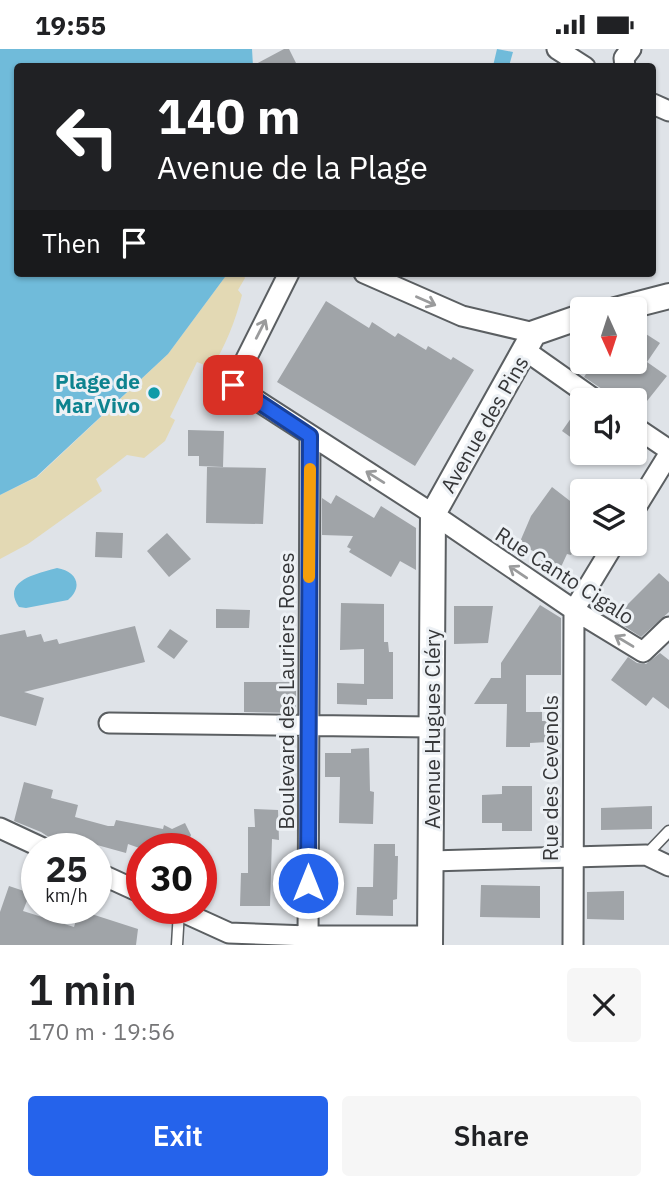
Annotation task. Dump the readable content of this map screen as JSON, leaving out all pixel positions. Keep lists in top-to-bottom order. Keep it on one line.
{"streets":{"street":["Avenue des Pins","Rue Canto Cigalo","Boulevard des Lauriers Roses","Avenue Hugues Cléry","Rue des Cevenols"]},"crossings":[["Avenue des Pins","Rue Canto Cigalo"],["Avenue des Pins","Avenue Hugues Cléry"],["Rue Canto Cigalo","Boulevard des Lauriers Roses"],["Rue Canto Cigalo","Avenue Hugues Cléry"],["Rue Canto Cigalo","Rue des Cevenols"]],"one_way":["Rue Canto Cigalo"],"places":["Plage de Mar Vivo"],"north":"bottom","page":{"status":"19:55","turn":["140 m","Avenue de la Plage"],"then":"Then","speed":"25 km/h","limit":"30","heading":["1 min","170 m · 19:56"],"buttons":["Exit","Share"]}}
